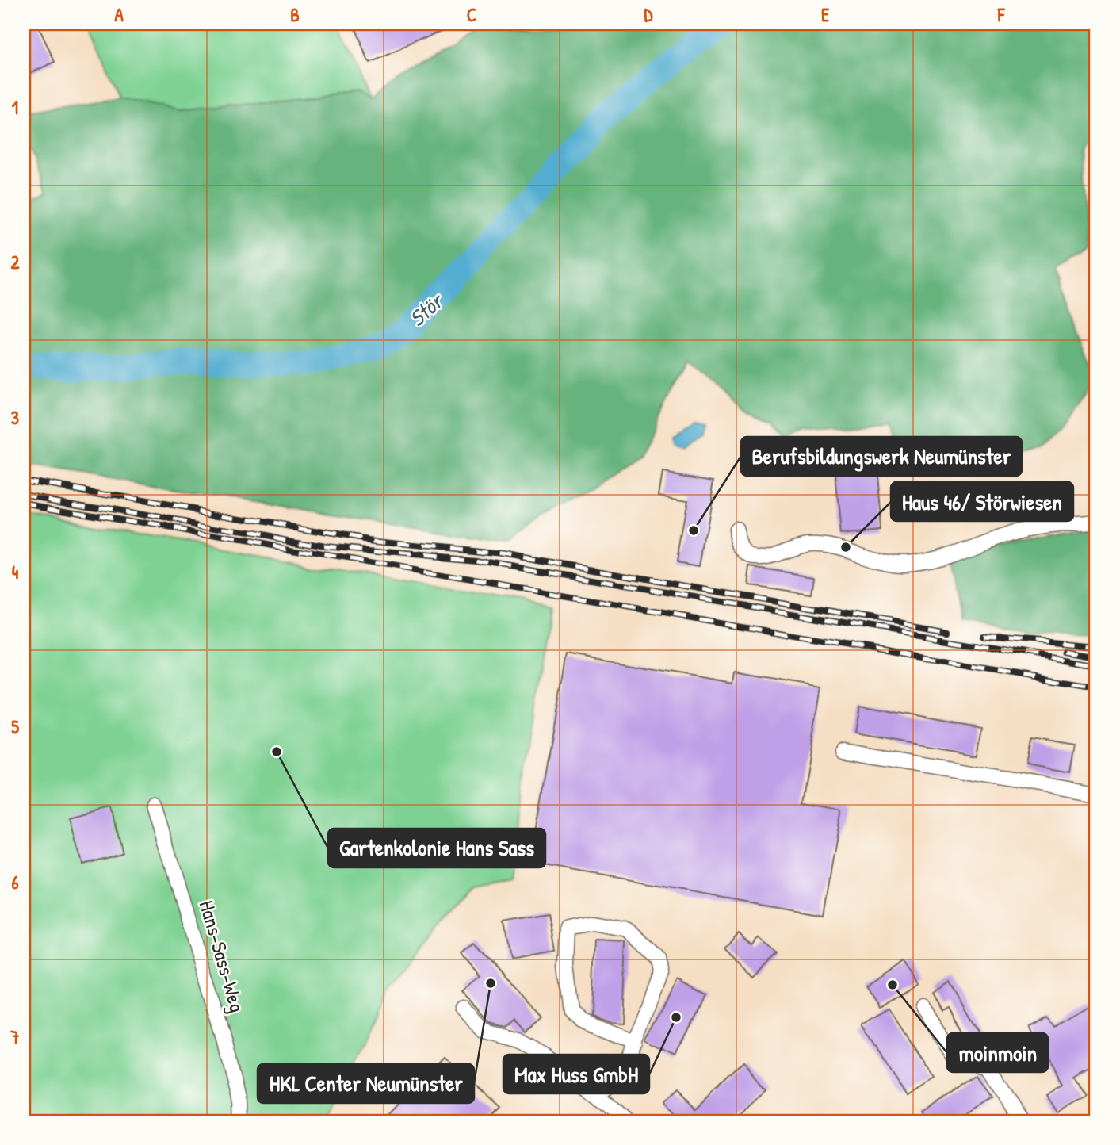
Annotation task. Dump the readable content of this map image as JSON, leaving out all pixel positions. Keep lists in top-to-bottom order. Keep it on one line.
{"streets":{"street":["Hans-Sass-Weg"]},"water":["Stör"],"places":["Berufsbildungswerk Neumünster","Haus 46/ Störwiesen","Gartenkolonie Hans Sass","HKL Center Neumünster","moinmoin","Max Huss GmbH"],"grid":{"columns":["A","B","C","D","E","F"],"rows":["1","2","3","4","5","6","7"]}}
